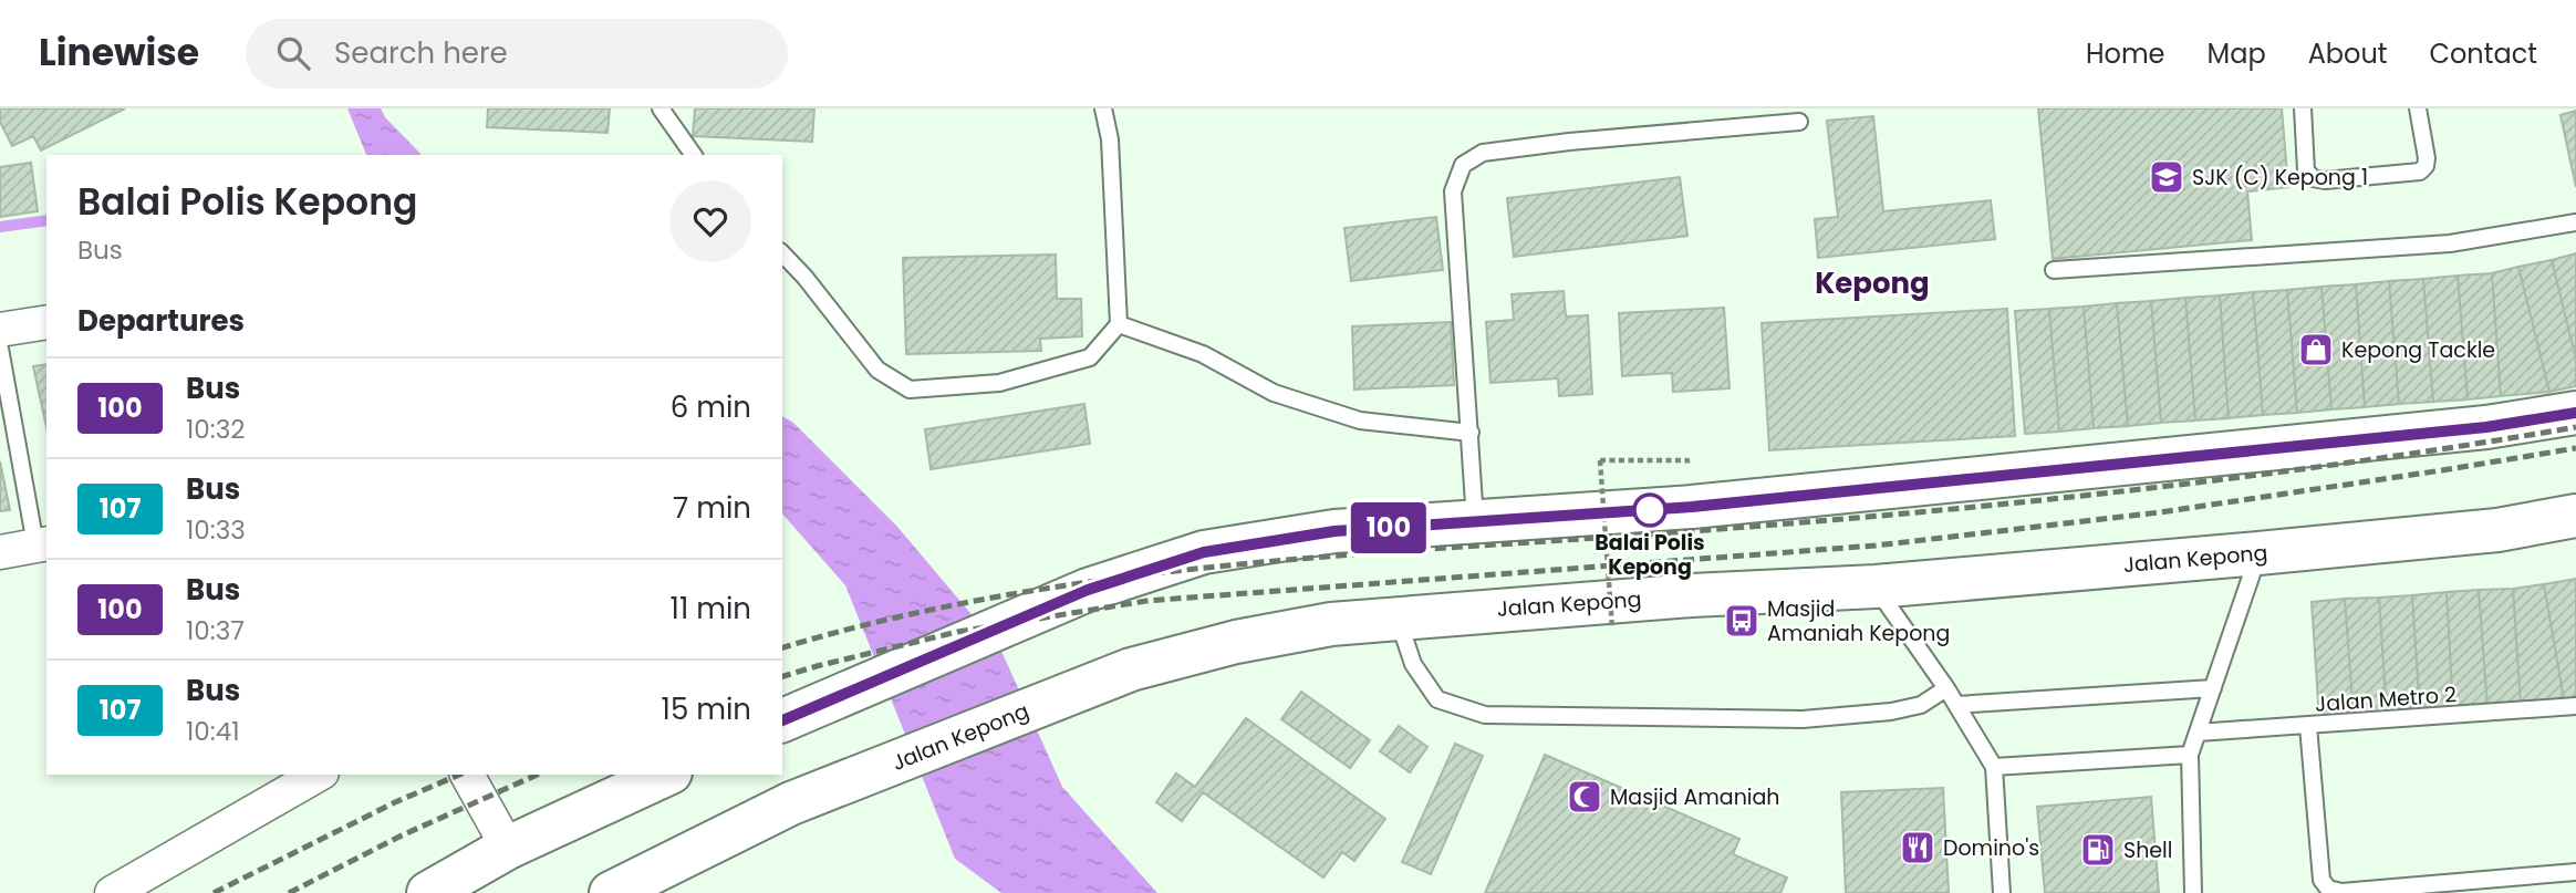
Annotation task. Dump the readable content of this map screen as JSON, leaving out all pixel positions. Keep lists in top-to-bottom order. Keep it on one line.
{"streets":{"main road":["Jalan Kepong"],"lane":["Jalan Metro 2"]},"districts":["Kepong"],"places":{"school or university":["SJK (C) Kepong 1"],"shop":["Kepong Tackle"],"other":["Balai Polis Kepong"],"bus stop":["Masjid Amaniah Kepong"],"mosque":["Masjid Amaniah"],"restaurant":["Domino's"],"fuel station":["Shell"]},"lines":["bus line 100"],"page":{"header":"Linewise","search":"Search here","nav":["Home","Map","About","Contact"],"on_map":"100","heading":[["Balai Polis Kepong","Bus"],"Departures"],"list":[{"mark":"100","name":"Bus","note":"10:32","value":"6 min"},{"mark":"107","name":"Bus","note":"10:33","value":"7 min"},{"mark":"100","name":"Bus","note":"10:37","value":"11 min"},{"mark":"107","name":"Bus","note":"10:41","value":"15 min"}]}}
